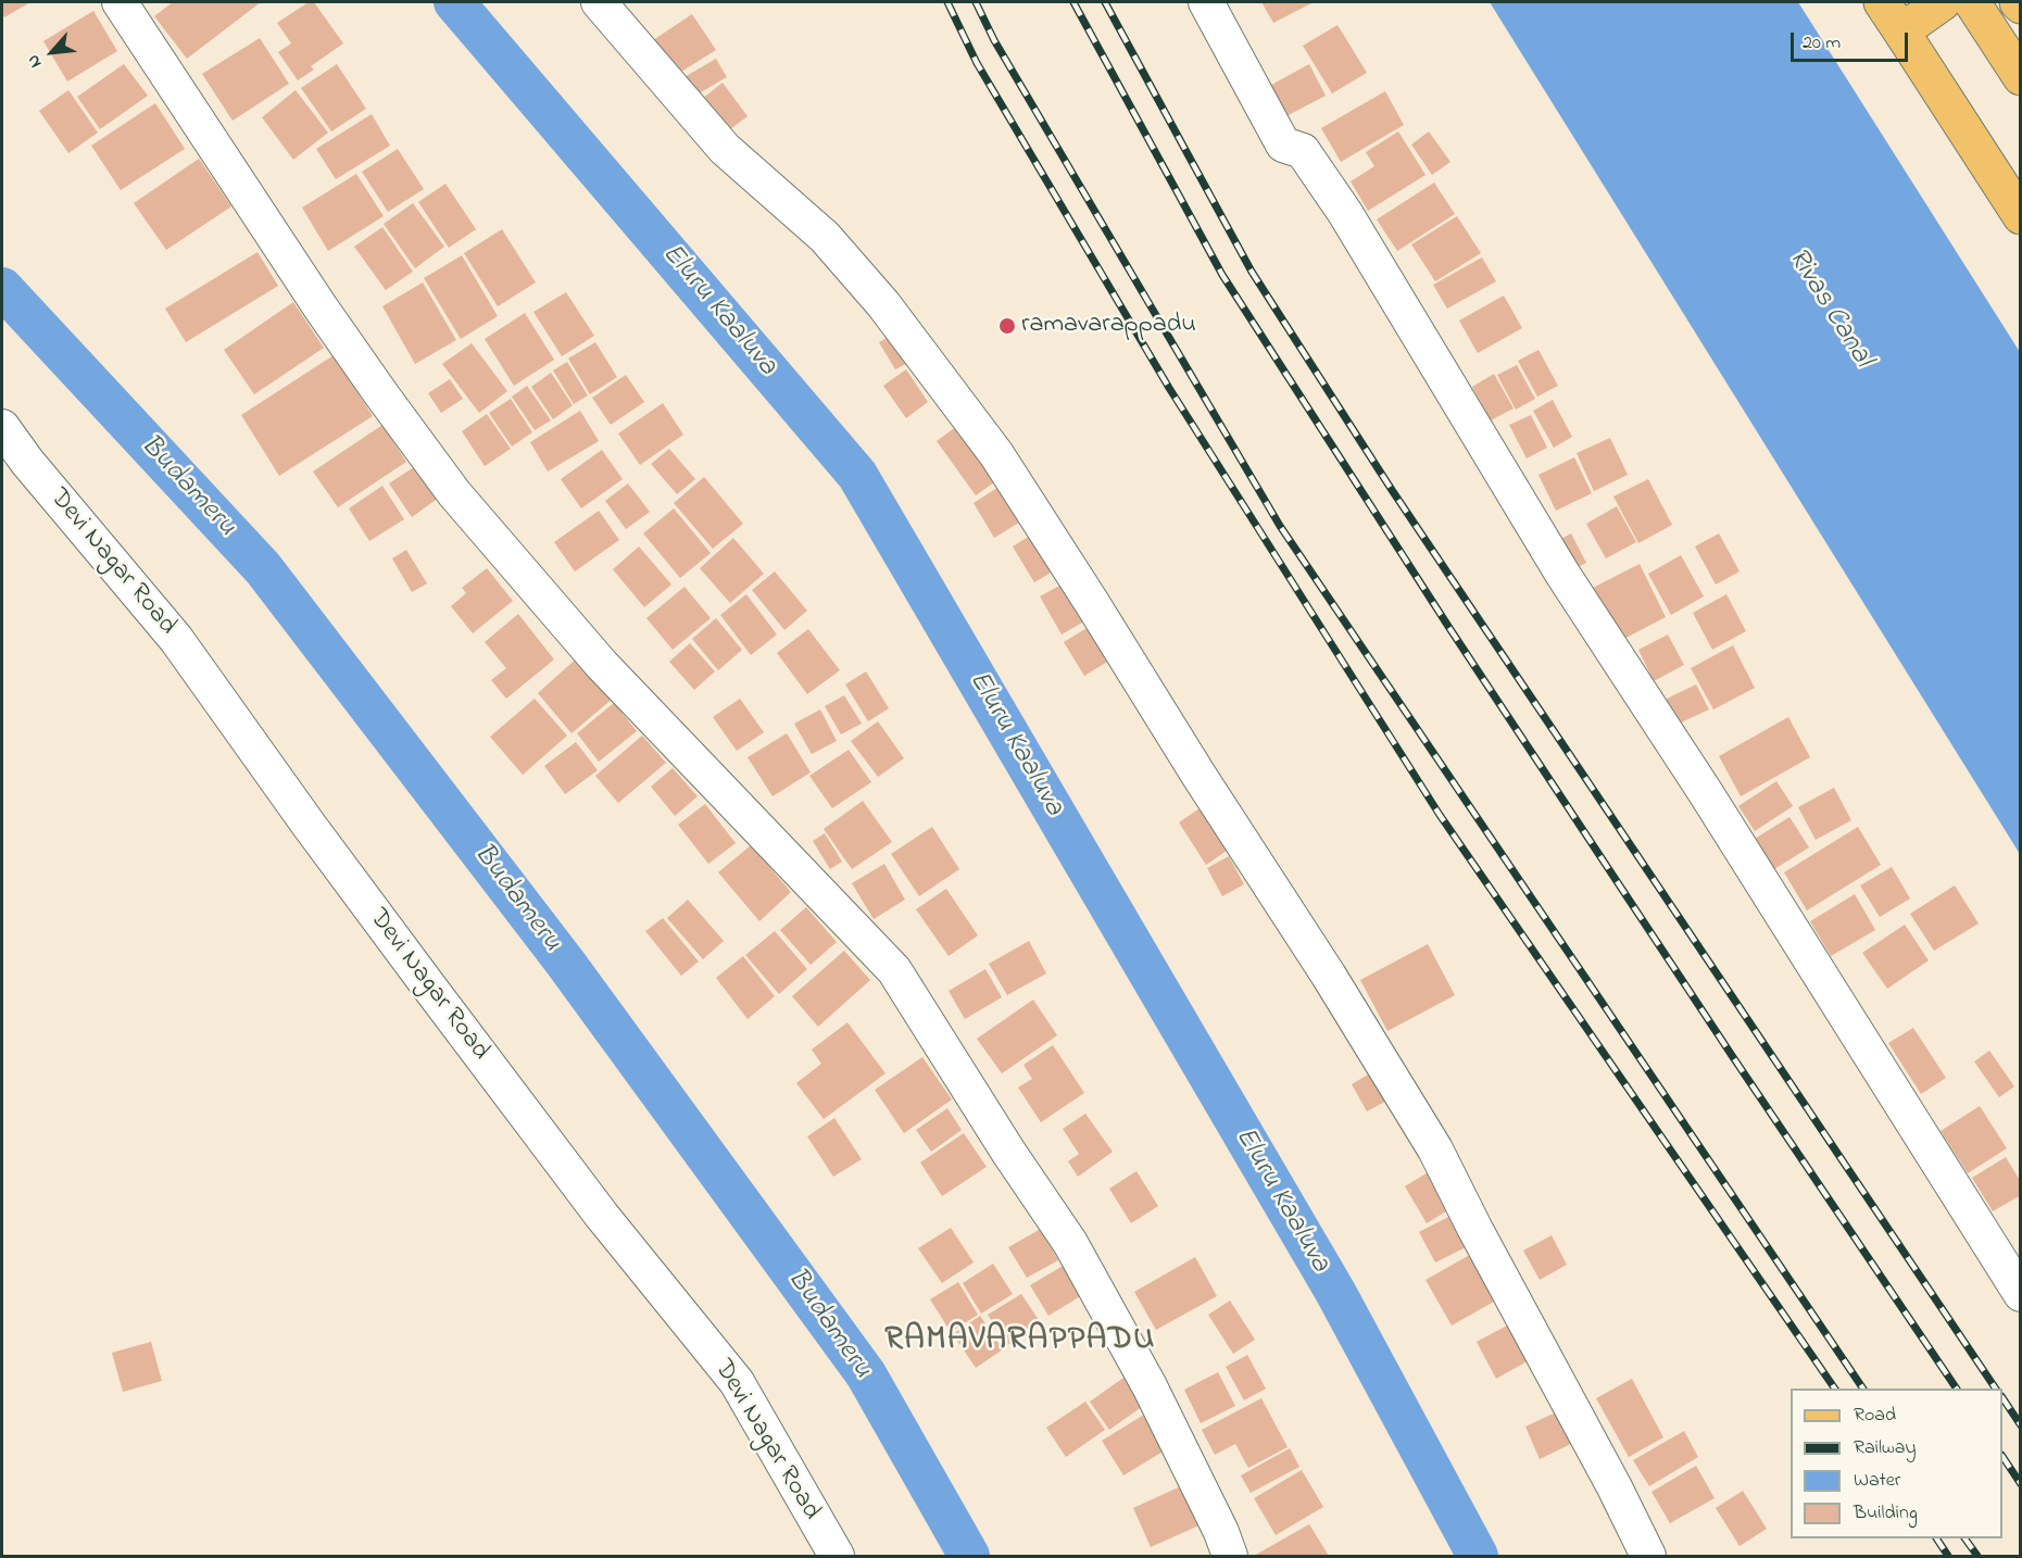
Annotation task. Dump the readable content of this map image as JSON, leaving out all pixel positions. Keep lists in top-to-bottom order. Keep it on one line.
{"streets":{"street":["Devi Nagar Road"]},"districts":["RAMAVARAPPADU"],"water":["Rivas Canal","Eluru Kaaluva","Budameru"],"places":["ramavarappadu"],"legend":["Road","Railway","Water","Building"],"scale_bar":"20 m","north":"bottom left"}
